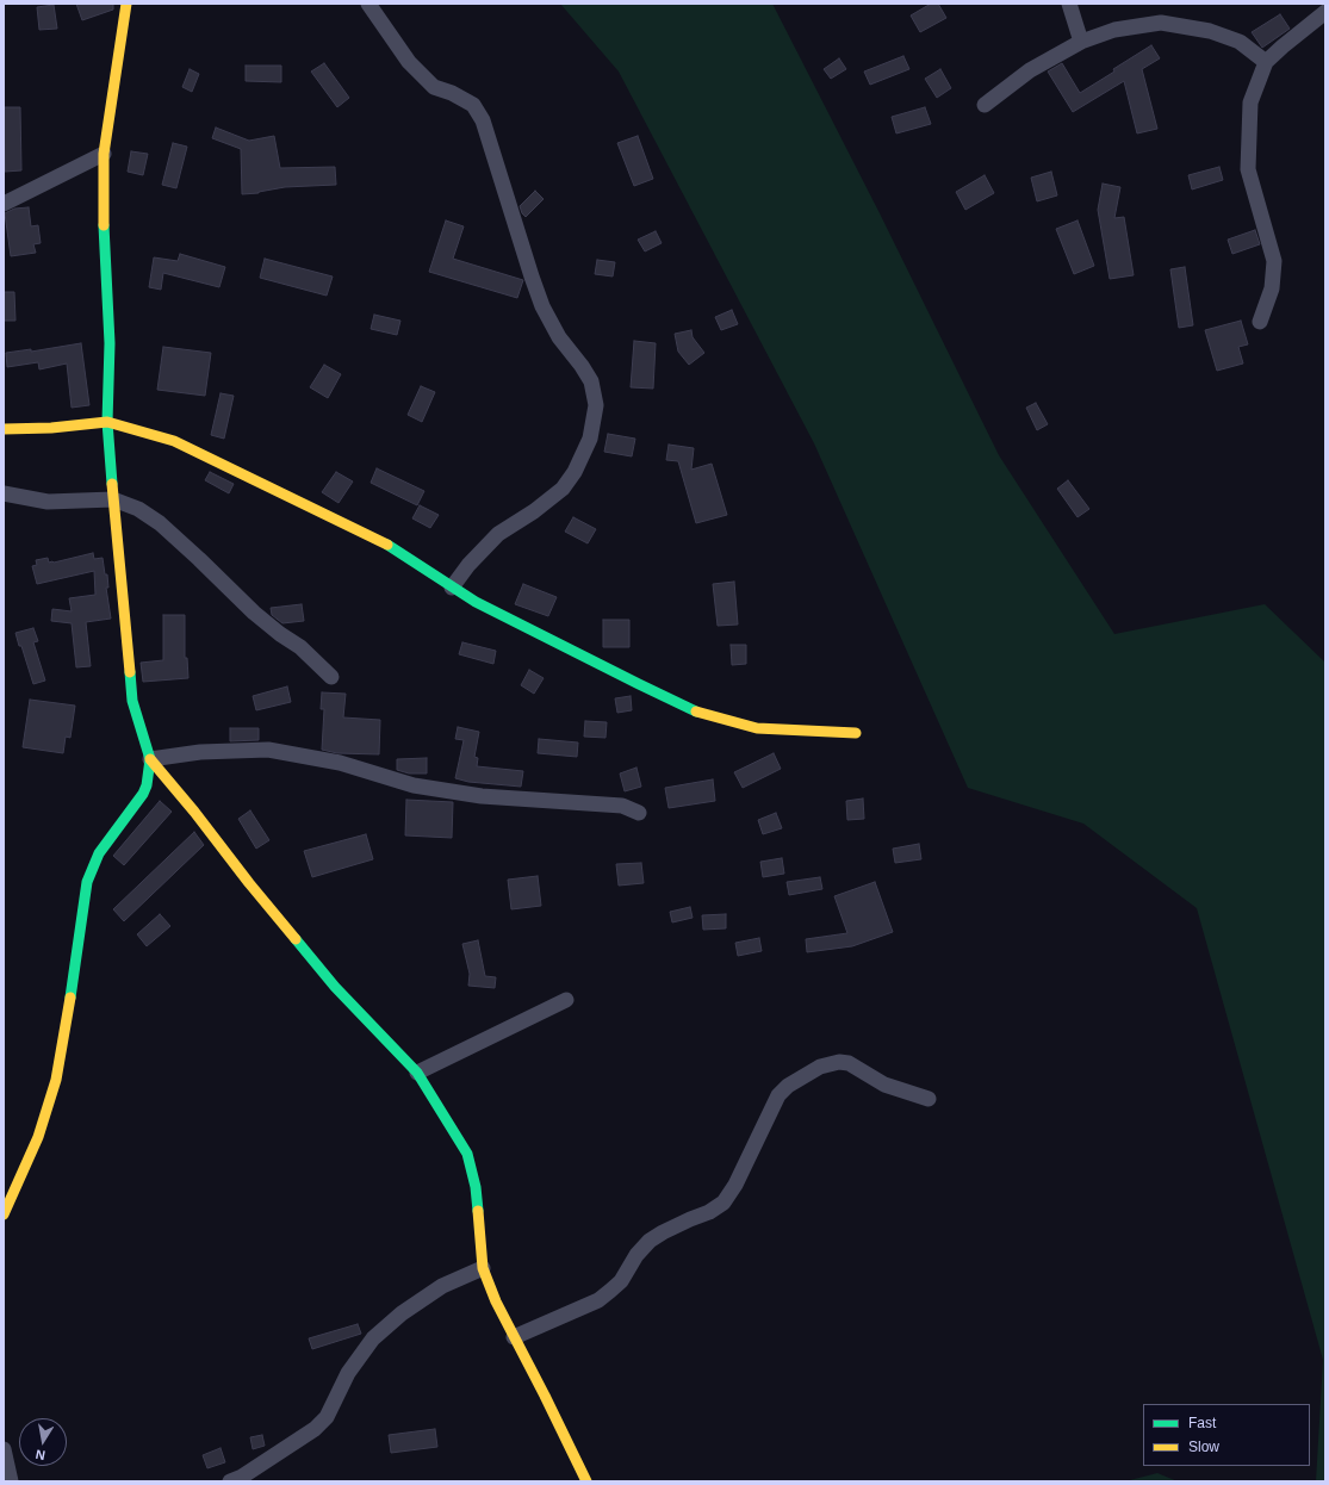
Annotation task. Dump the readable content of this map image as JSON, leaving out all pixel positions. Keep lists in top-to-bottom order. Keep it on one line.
{"legend":["Fast","Slow"],"north":"bottom"}
